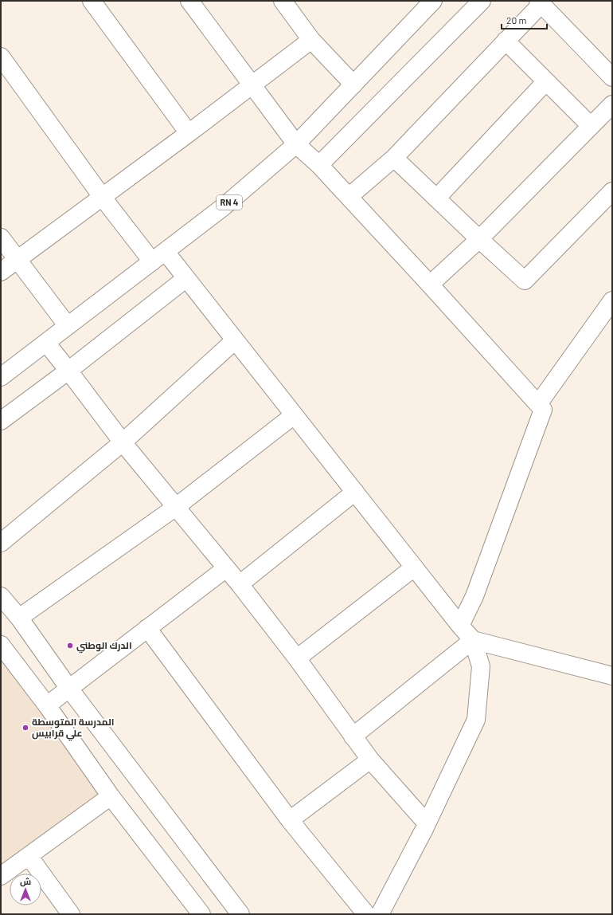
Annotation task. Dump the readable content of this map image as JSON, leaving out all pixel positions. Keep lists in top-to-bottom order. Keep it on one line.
{"streets":{"street":["RN 4"]},"places":["الدرك الوطني","المدرسة المتوسطة علي قرابيس"],"scale_bar":"20 m","north":"top"}
